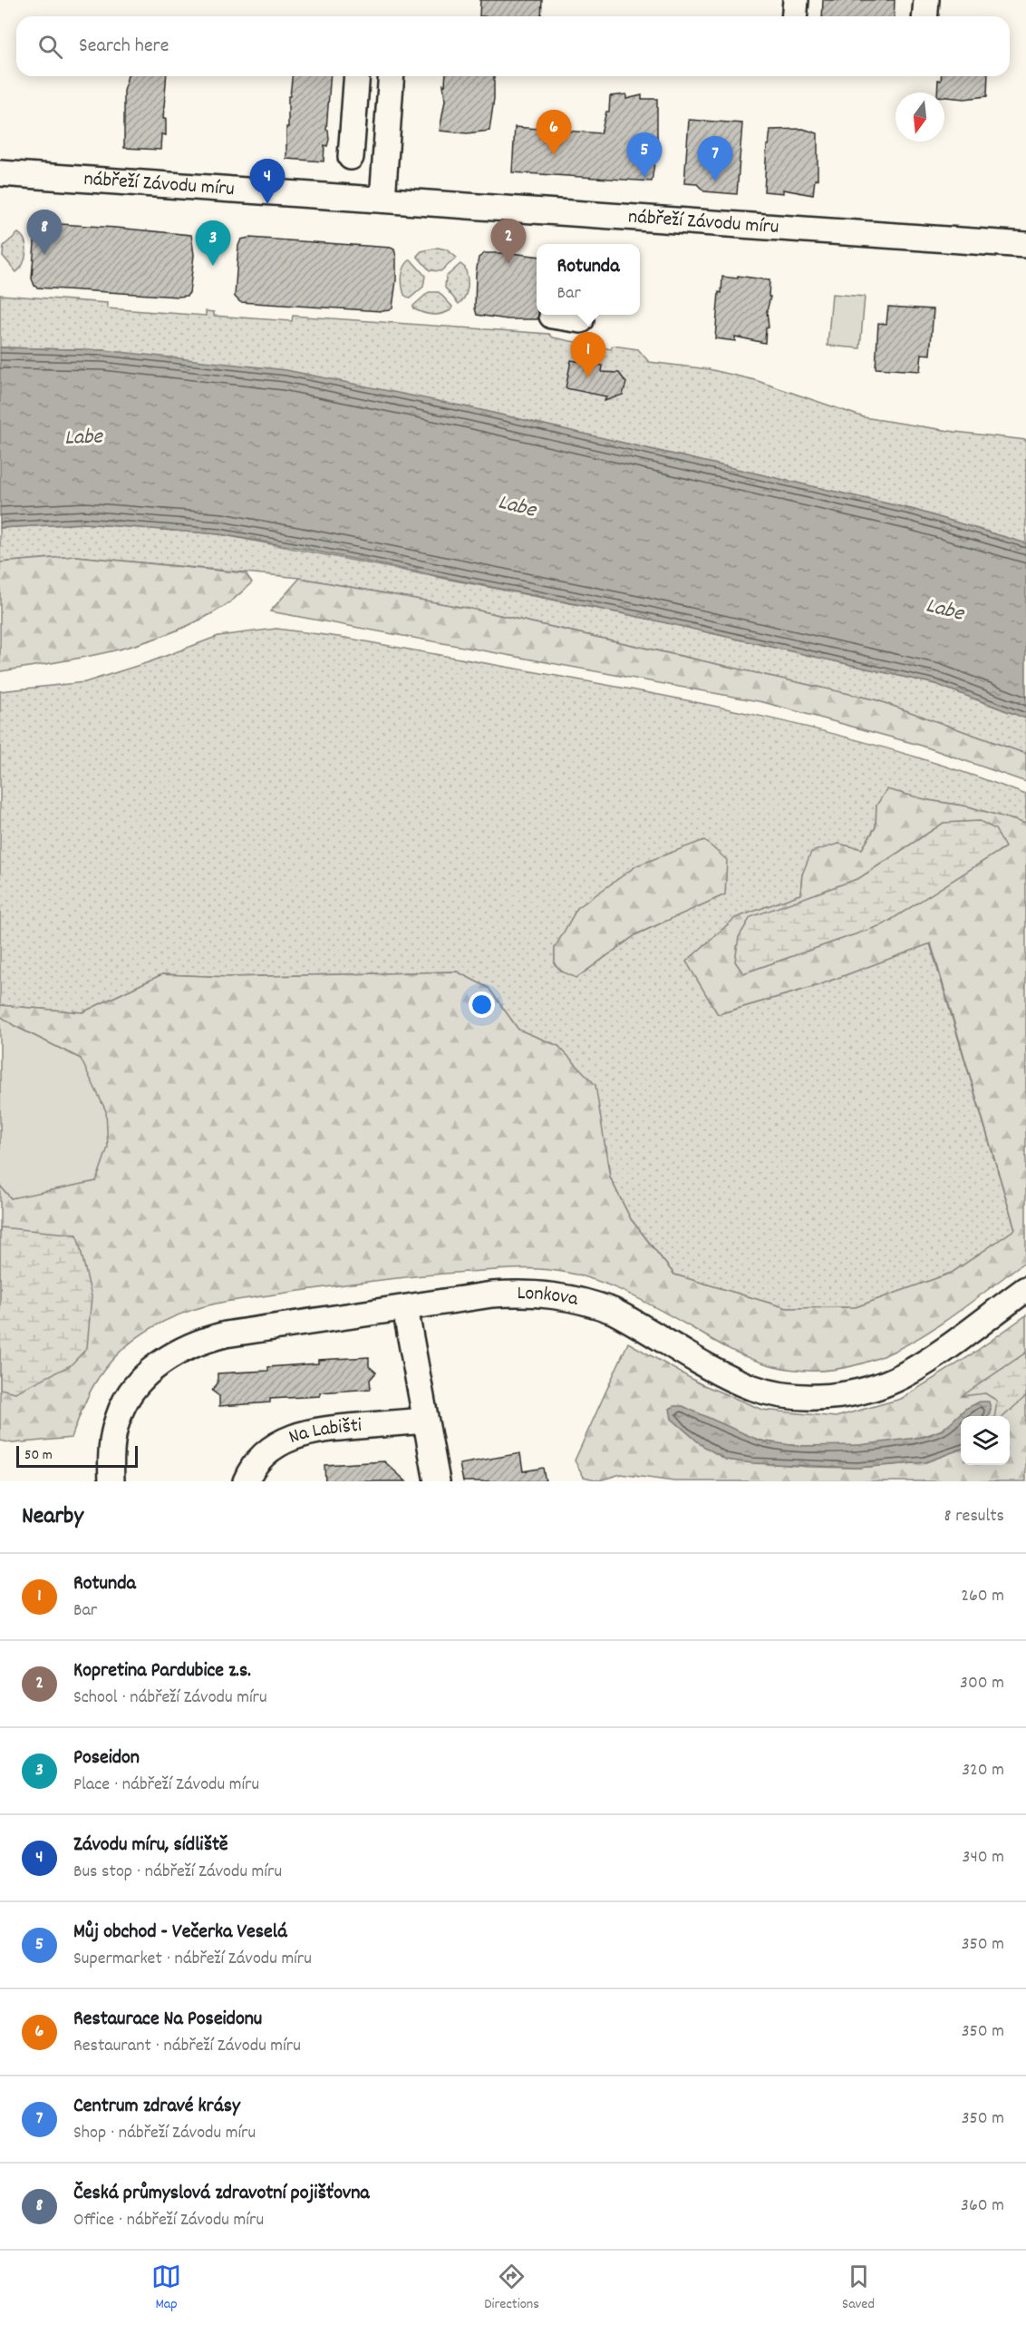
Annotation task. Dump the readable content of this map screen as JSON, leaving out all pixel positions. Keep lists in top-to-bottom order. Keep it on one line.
{"streets":{"street":["nábřeží Závodu míru","Lonkova","Na Labišti"]},"water":["Labe"],"scale_bar":"50 m","north":"bottom","page":{"search":"Search here","pins":["6","5","7","4","8","2","3","1"],"popup":["Rotunda","Bar"],"scale":"50 m","heading":["Nearby","8 results"],"list":[{"mark":"1","name":"Rotunda","note":"Bar","value":"260 m"},{"mark":"2","name":"Kopretina Pardubice z.s.","note":"School · nábřeží Závodu míru","value":"300 m"},{"mark":"3","name":"Poseidon","note":"Place · nábřeží Závodu míru","value":"320 m"},{"mark":"4","name":"Závodu míru, sídliště","note":"Bus stop · nábřeží Závodu míru","value":"340 m"},{"mark":"5","name":"Můj obchod - Večerka Veselá","note":"Supermarket · nábřeží Závodu míru","value":"350 m"},{"mark":"6","name":"Restaurace Na Poseidonu","note":"Restaurant · nábřeží Závodu míru","value":"350 m"},{"mark":"7","name":"Centrum zdravé krásy","note":"Shop · nábřeží Závodu míru","value":"350 m"},{"mark":"8","name":"Česká průmyslová zdravotní pojišťovna","note":"Office · nábřeží Závodu míru","value":"360 m"}],"nav":["Map","Directions","Saved"]}}
